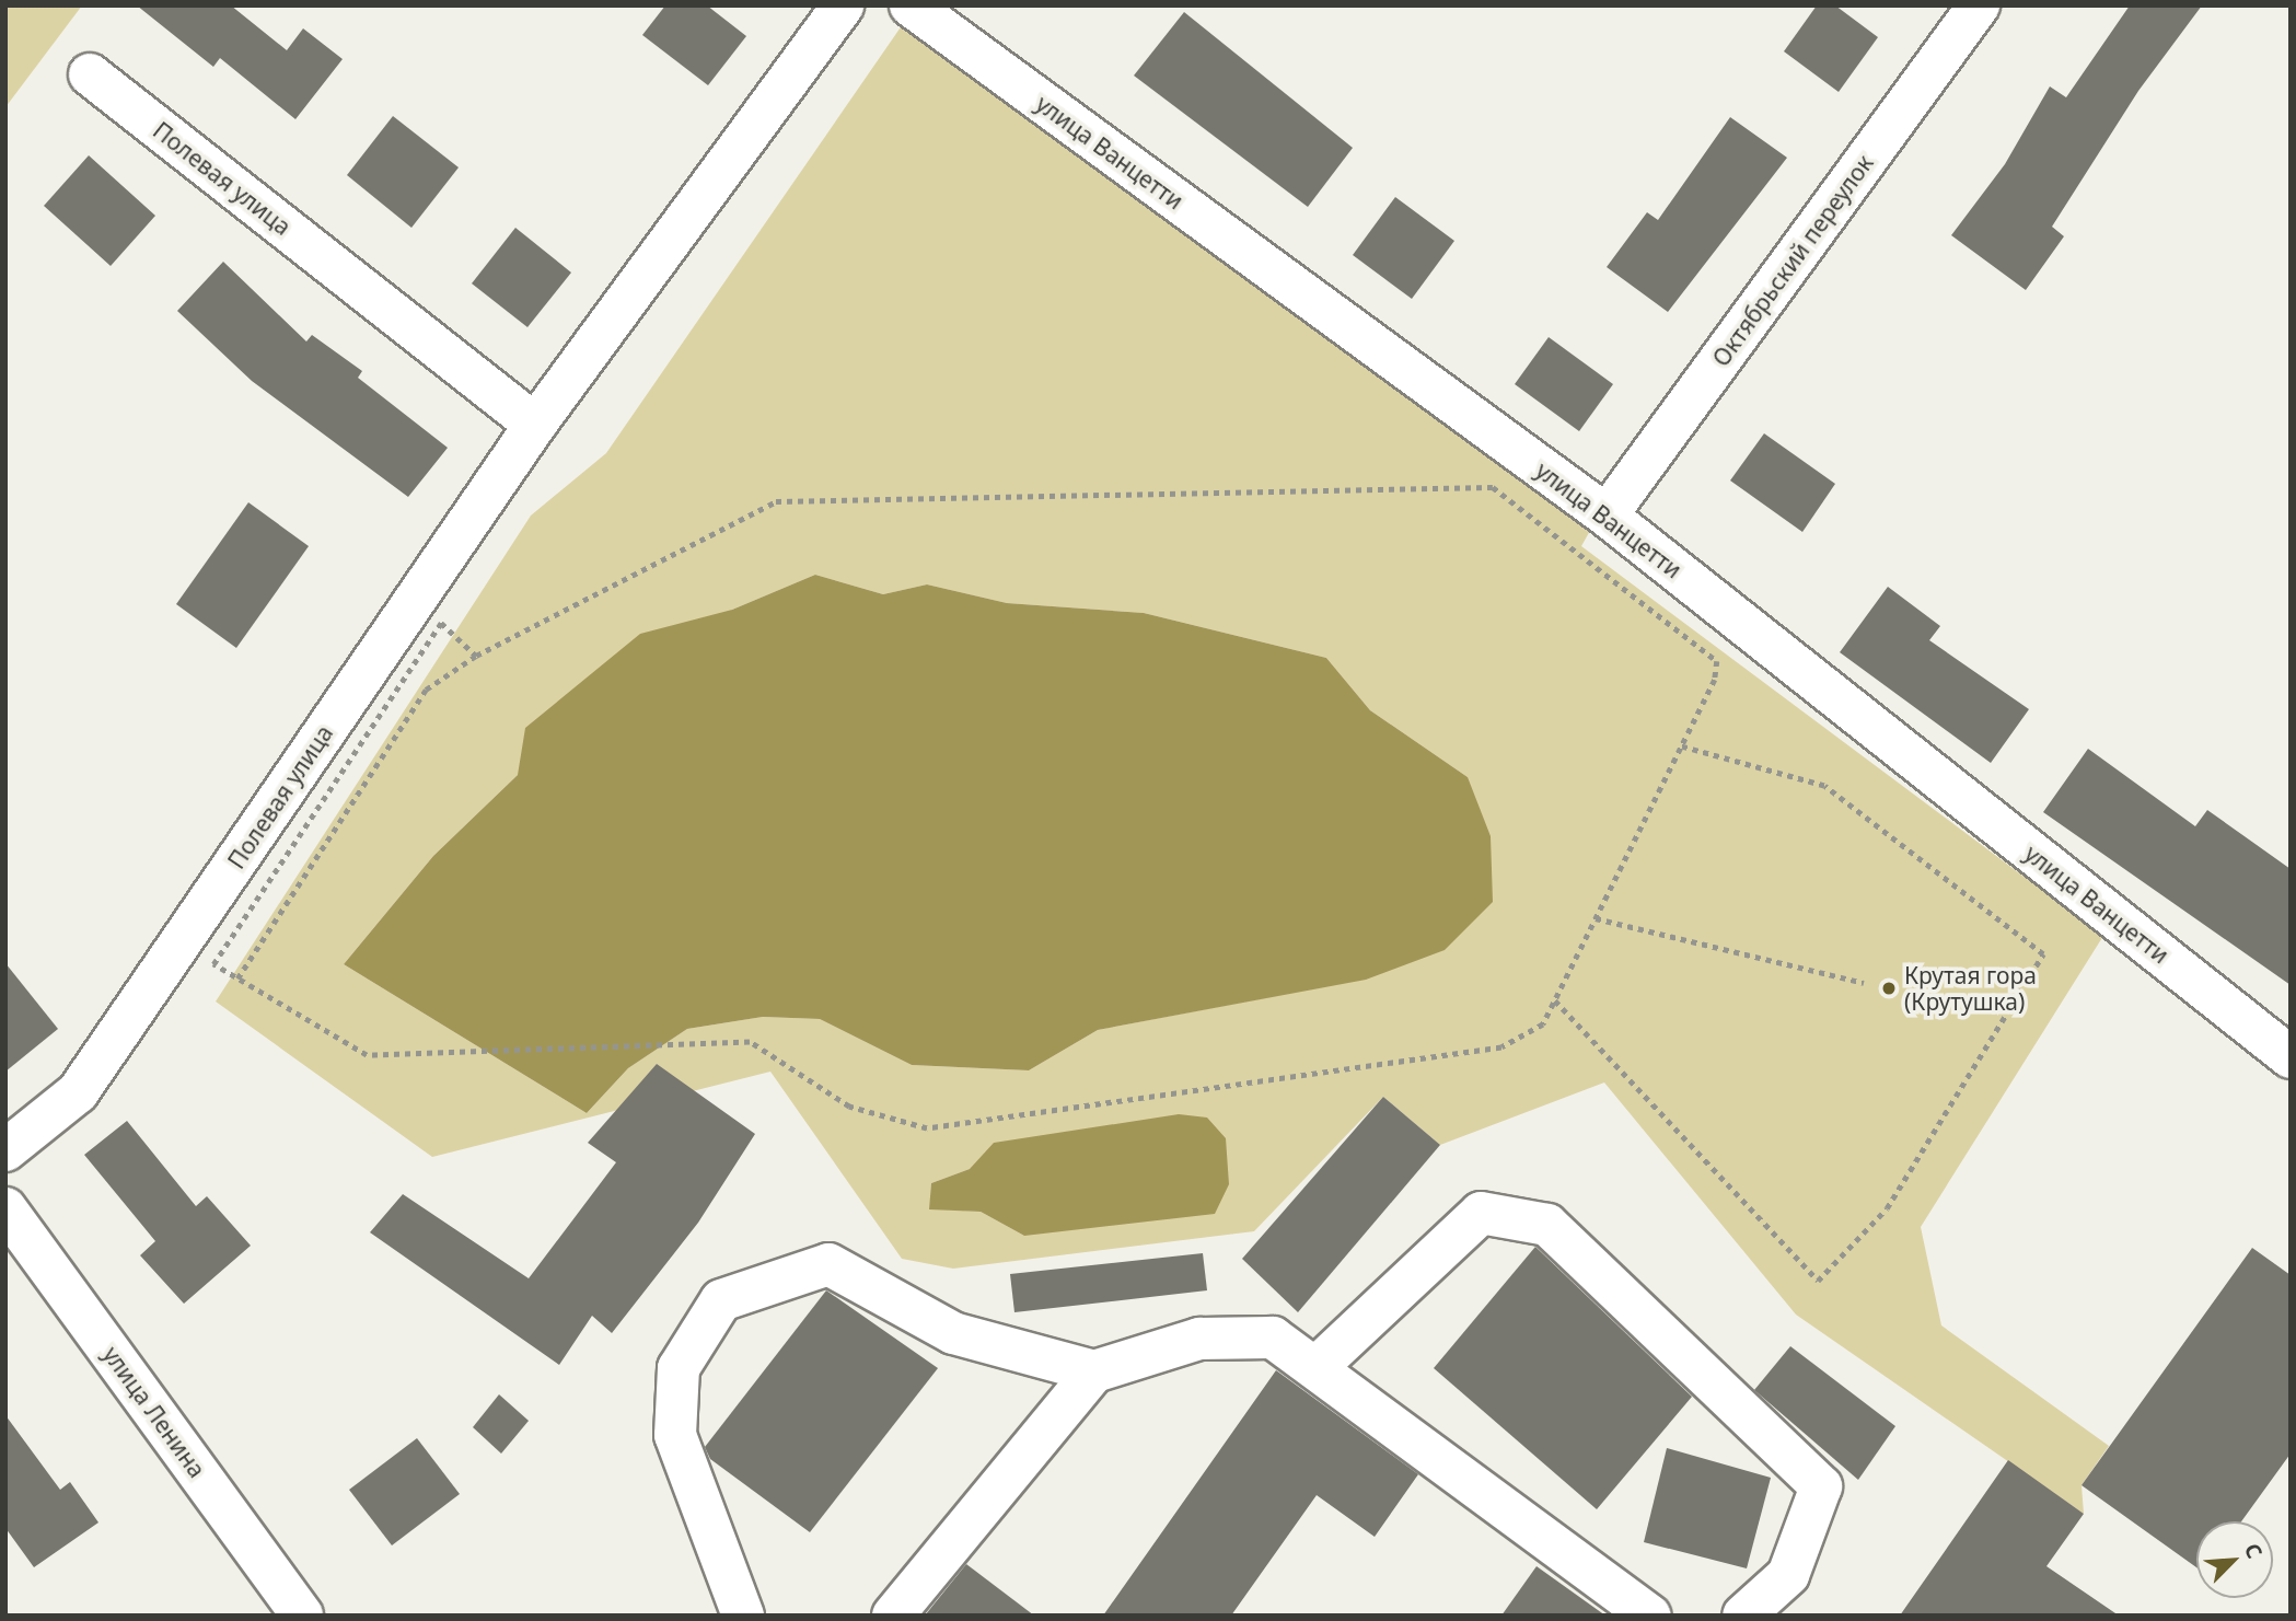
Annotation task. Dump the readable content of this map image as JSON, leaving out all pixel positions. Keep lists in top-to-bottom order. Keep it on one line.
{"streets":{"street":["улица Ванцетти","Полевая улица","Октябрьский переулок","улица Ленина"]},"crossings":[["улица Ванцетти","Октябрьский переулок"]],"places":["Крутая гора (Крутушка)"],"north":"top right"}
